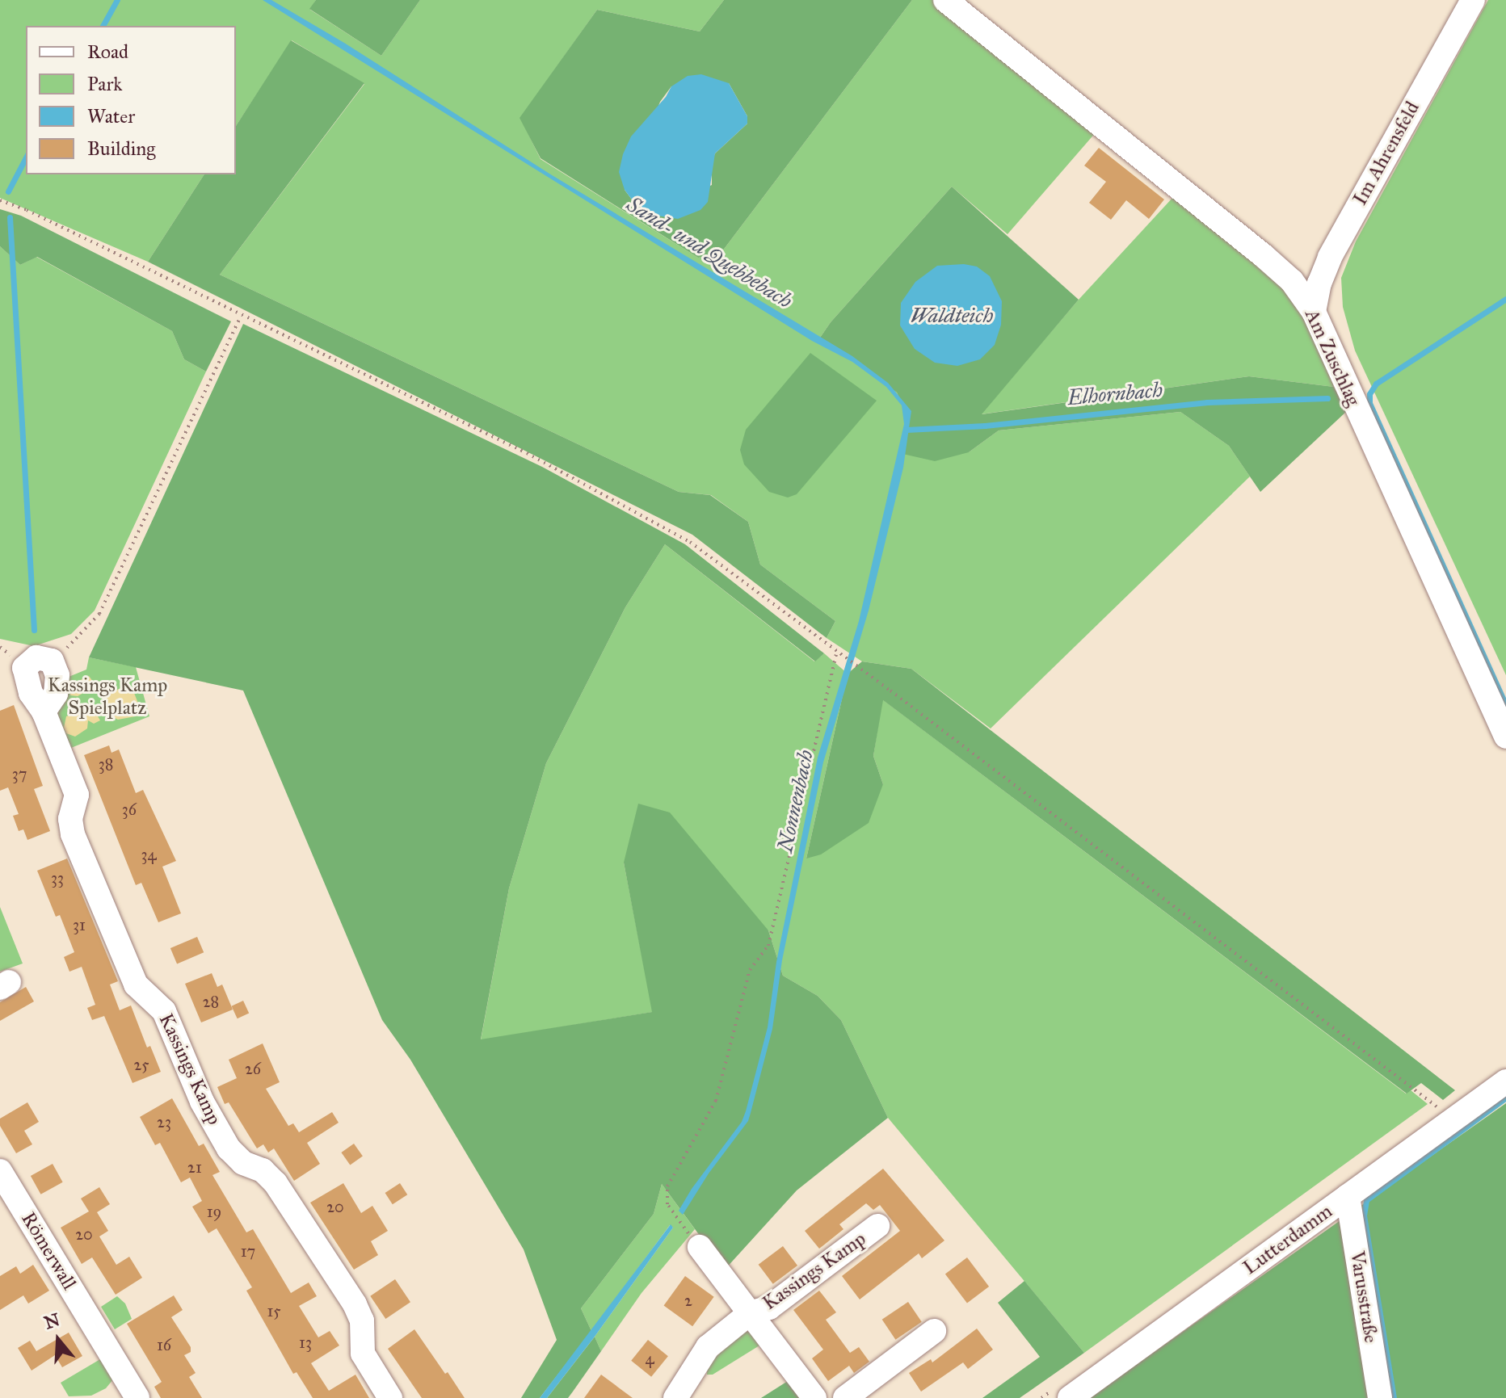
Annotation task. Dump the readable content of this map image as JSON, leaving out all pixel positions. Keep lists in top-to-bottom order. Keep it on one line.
{"streets":{"street":["Im Ahrensfeld","Am Zuschlag","Kassings Kamp","Lutterdamm","Römerwall","Varusstraße"]},"crossings":[["Im Ahrensfeld","Am Zuschlag"],["Lutterdamm","Varusstraße"]],"water":["Sand- und Quebbebach","Waldteich","Elhornbach","Nonnenbach"],"parks":["Kassings Kamp Spielplatz"],"house_numbers":["38","37","36","34","33","31","28","25","26","23","21","20","19","20","17","2","15","13","16","4"],"legend":["Road","Park","Water","Building"],"north":"top"}
